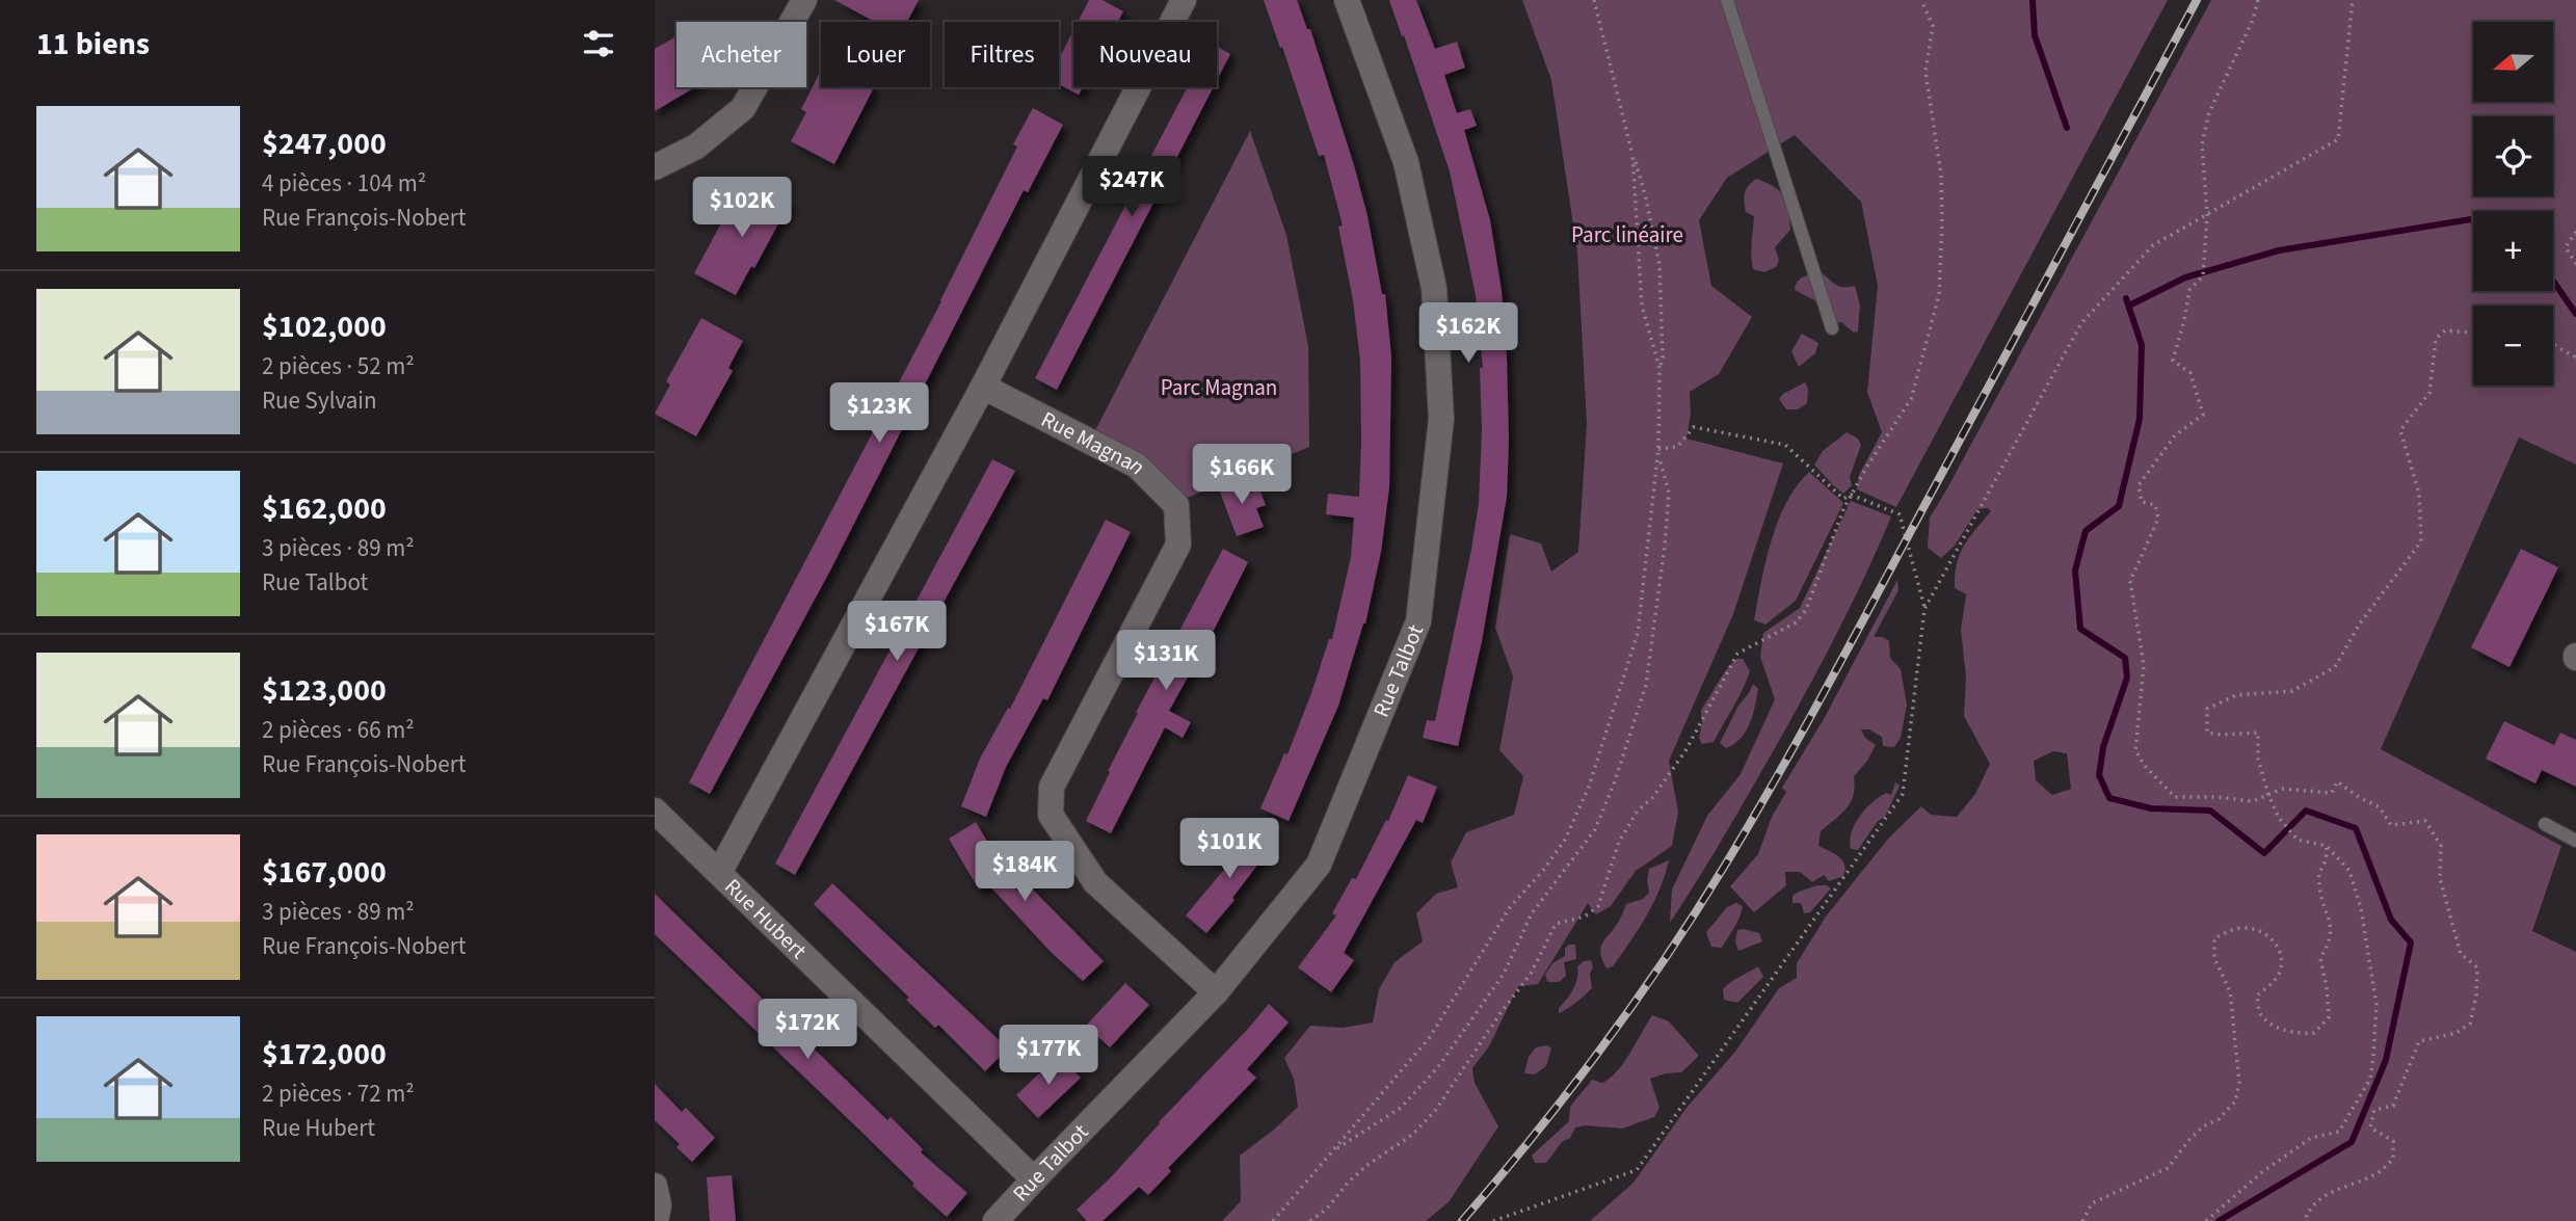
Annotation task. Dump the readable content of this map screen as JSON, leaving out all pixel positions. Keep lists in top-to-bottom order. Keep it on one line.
{"streets":{"street":["Rue Magnan","Rue Talbot","Rue Hubert"]},"crossings":[["Rue Magnan","Rue Talbot"],["Rue Talbot","Rue Hubert"]],"parks":["Parc linéaire","Parc Magnan"],"north":"left","page":{"heading":"11 biens","map_buttons":["+","−"],"chip":["Acheter","Louer","Filtres","Nouveau"],"list":[{"name":"$247,000","note":"4 pièces · 104 m² · Rue François-Nobert"},{"name":"$102,000","note":"2 pièces · 52 m² · Rue Sylvain"},{"name":"$162,000","note":"3 pièces · 89 m² · Rue Talbot"},{"name":"$123,000","note":"2 pièces · 66 m² · Rue François-Nobert"},{"name":"$167,000","note":"3 pièces · 89 m² · Rue François-Nobert"},{"name":"$172,000","note":"2 pièces · 72 m² · Rue Hubert"}],"price":["$247K","$102K","$162K","$123K","$166K","$167K","$131K","$101K","$184K","$172K","$177K"]}}
